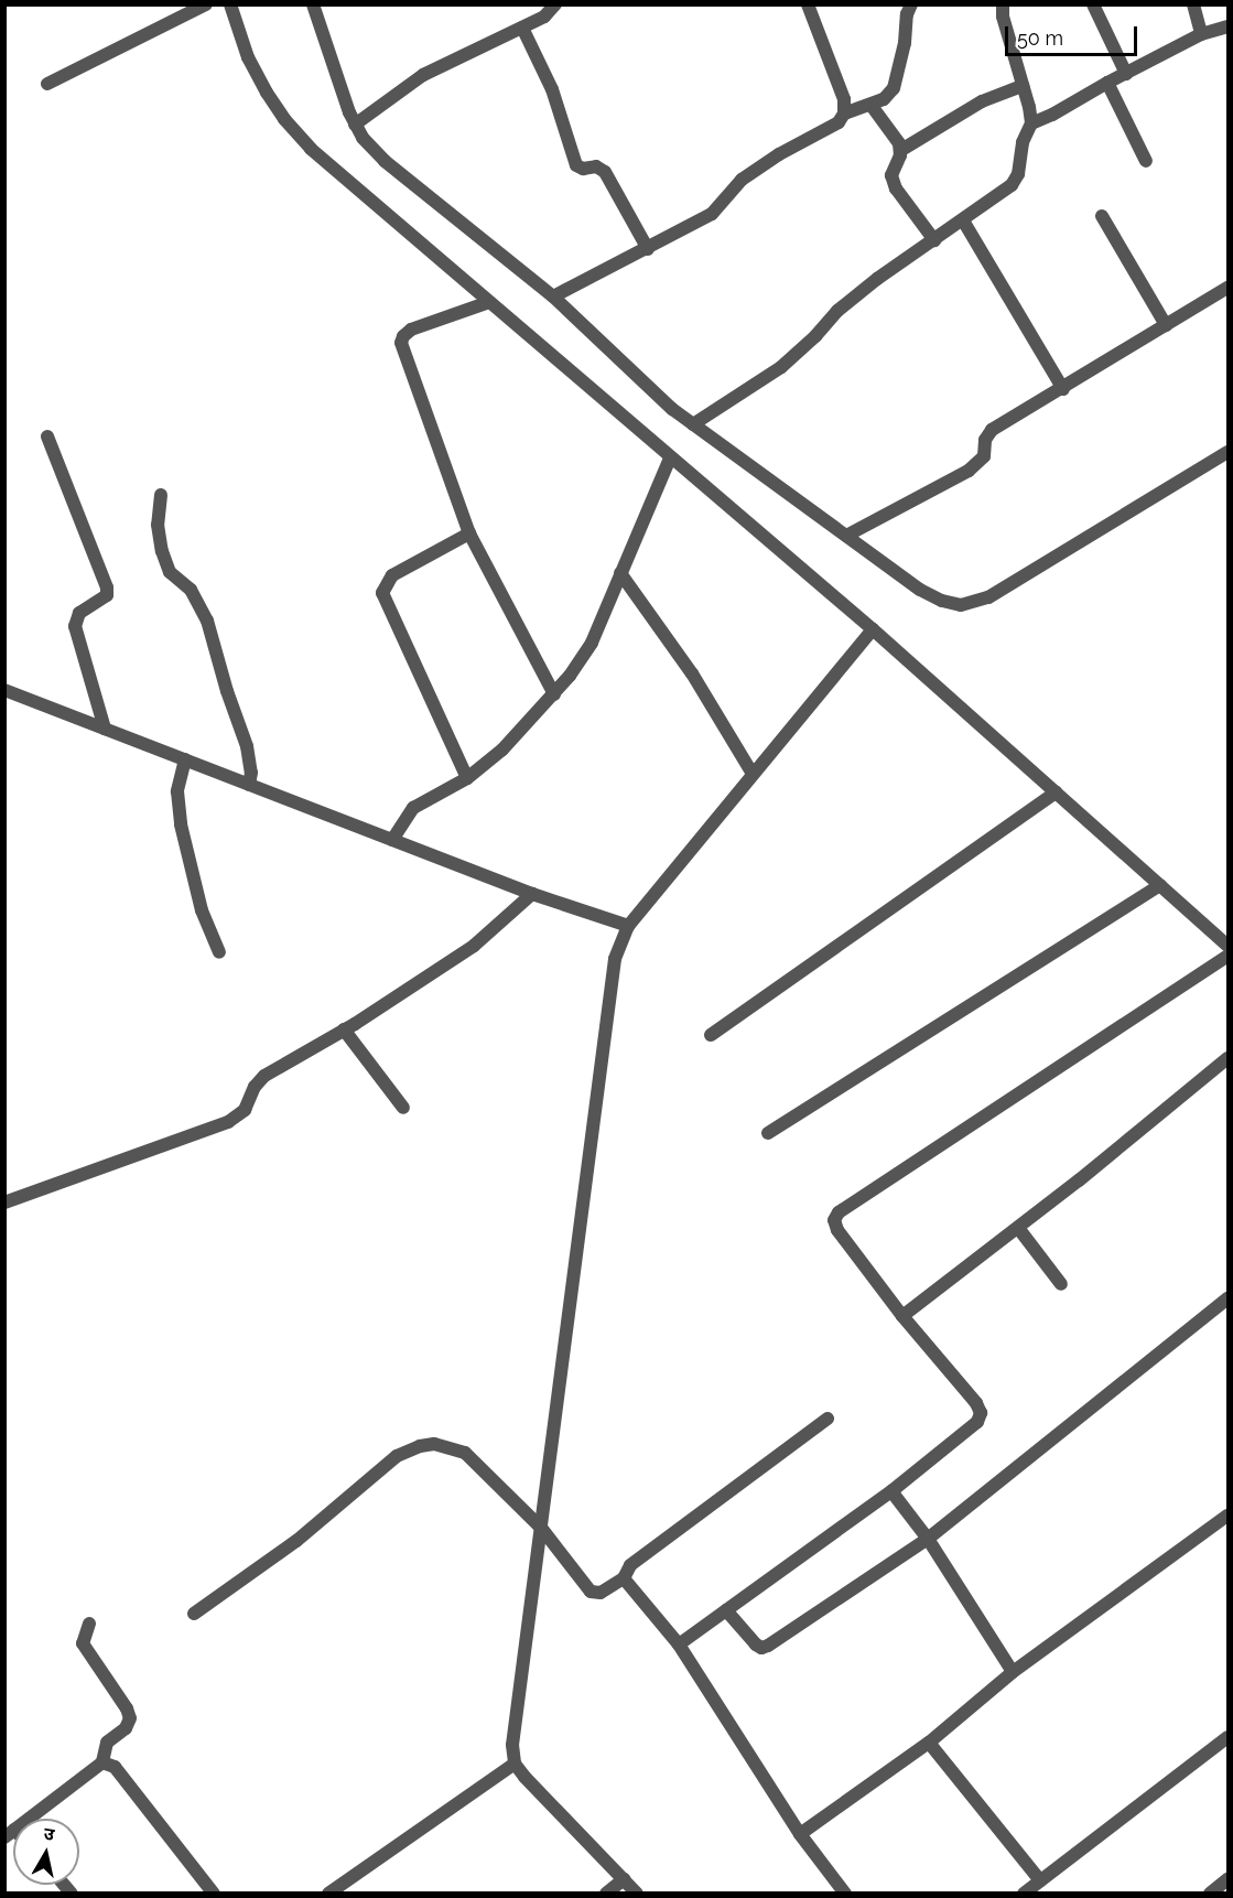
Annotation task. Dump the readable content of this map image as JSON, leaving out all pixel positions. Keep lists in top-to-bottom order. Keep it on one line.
{"scale_bar":"50 m","north":"top"}
